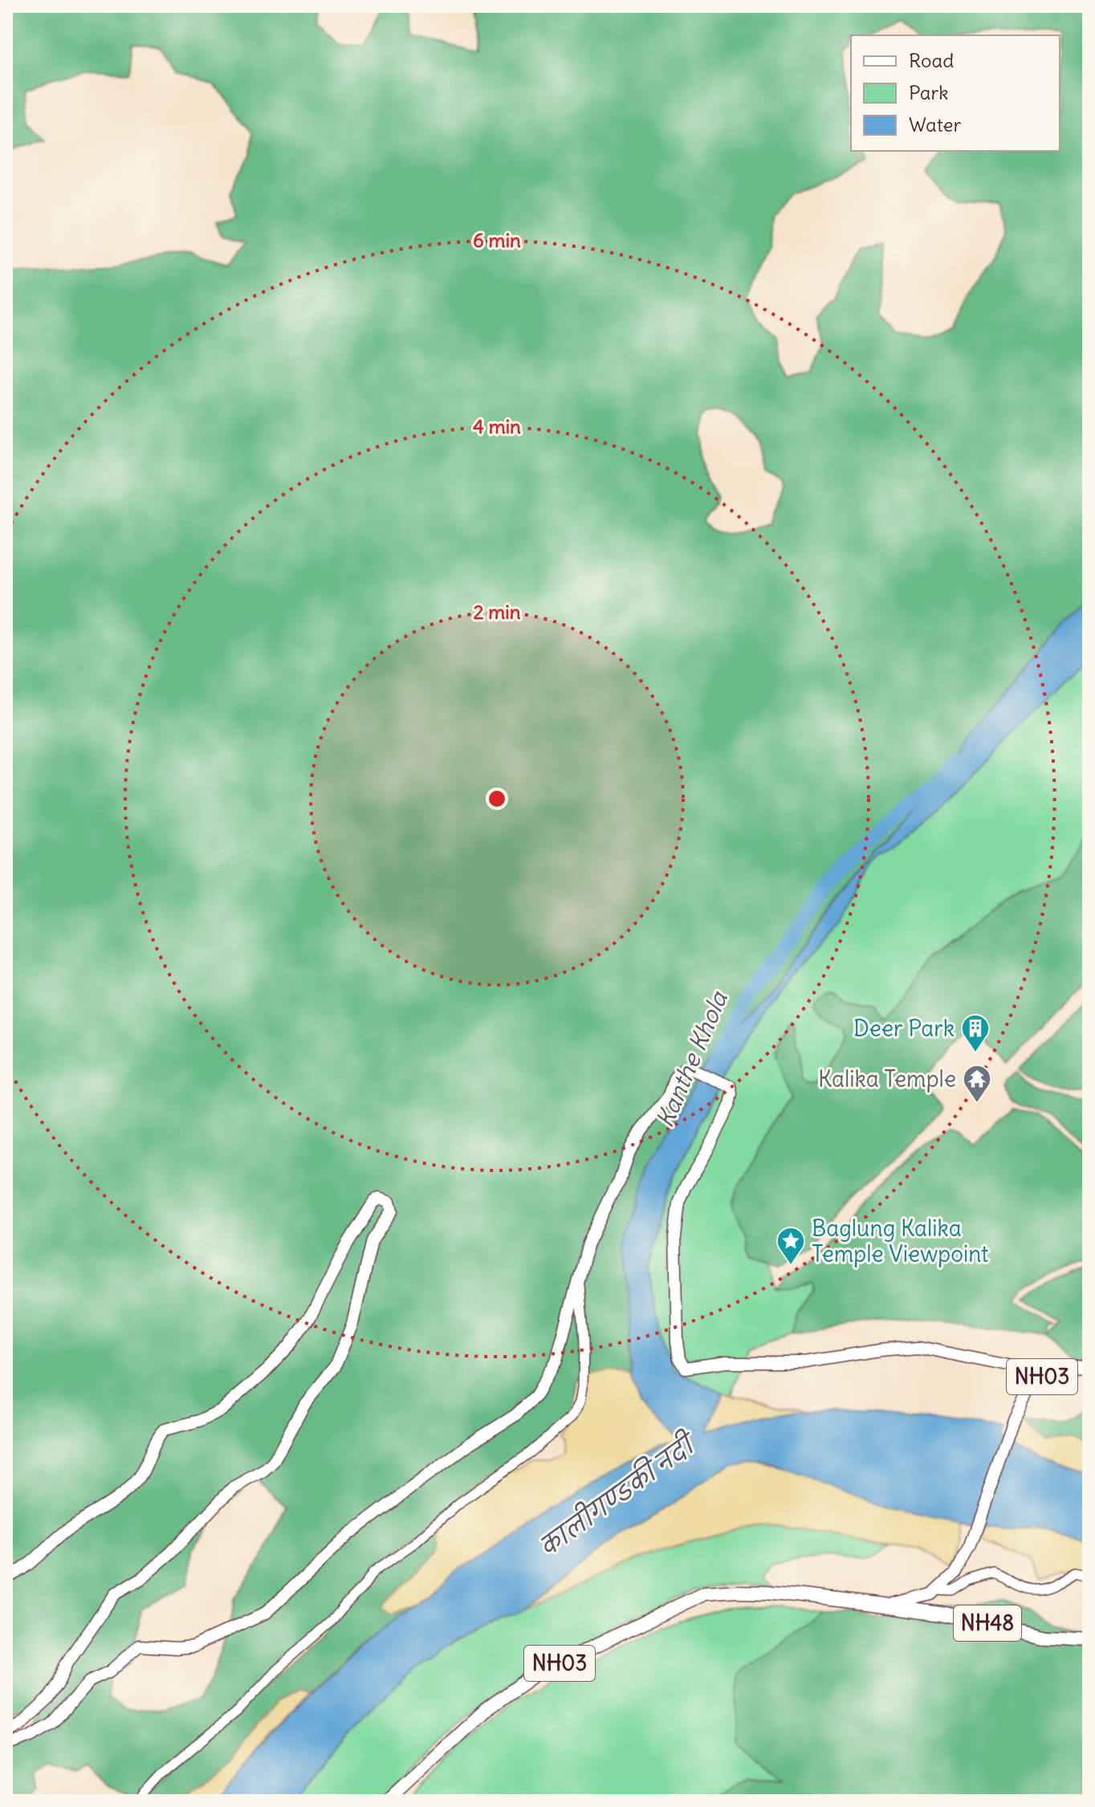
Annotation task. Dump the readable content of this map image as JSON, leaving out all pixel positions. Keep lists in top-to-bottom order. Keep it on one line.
{"streets":{"highway":["NH03","NH48"]},"crossings":[["NH03","NH48"]],"water":["Kanthe Khola","कालीगण्डकी नदी"],"places":{"building":["Deer Park"],"temple":["Kalika Temple"],"place":["Baglung Kalika Temple Viewpoint"]},"legend":["Road","Park","Water"],"rings":["6 min","4 min","2 min"]}
